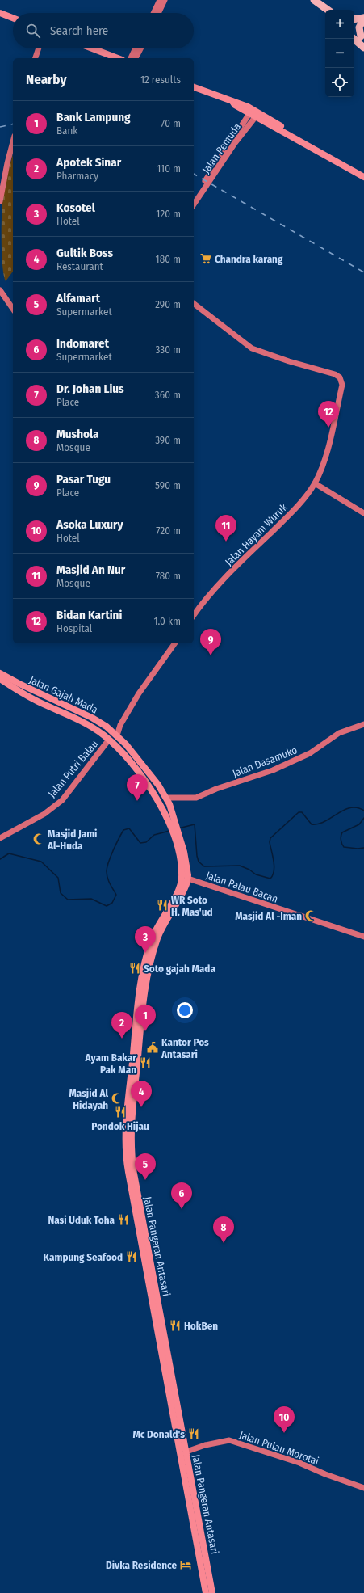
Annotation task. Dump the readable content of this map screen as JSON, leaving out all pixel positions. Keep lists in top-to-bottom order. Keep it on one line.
{"streets":{"main road":["Jalan Gajah Mada","Jalan Pangeran Antasari"],"street":["Jalan Pemuda","Jalan Hayam Wuruk","Jalan Dasamuko","Jalan Putri Balau","Jalan Palau Bacan","Jalan Pulau Morotai"]},"crossings":[["Jalan Gajah Mada","Jalan Putri Balau"],["Jalan Gajah Mada","Jalan Pangeran Antasari"],["Jalan Dasamuko","Jalan Pangeran Antasari"],["Jalan Putri Balau","Jalan Pangeran Antasari"],["Jalan Palau Bacan","Jalan Pangeran Antasari"],["Jalan Pangeran Antasari","Jalan Pulau Morotai"]],"places":{"supermarket":["Chandra karang"],"mosque":["Masjid Jami Al-Huda","Masjid Al -Iman","Masjid Al Hidayah"],"restaurant":["WR Soto H. Mas'ud","Soto gajah Mada","Ayam Bakar Pak Man","Pondok Hijau","Nasi Uduk Toha","Kampung Seafood","HokBen","Mc Donald's"],"public building":["Kantor Pos Antasari"],"hotel":["Divka Residence"]},"page":{"map_buttons":["+","−"],"search":"Search here","heading":["Nearby","12 results"],"list":[{"mark":"1","name":"Bank Lampung","note":"Bank","value":"70 m"},{"mark":"2","name":"Apotek Sinar","note":"Pharmacy","value":"110 m"},{"mark":"3","name":"Kosotel","note":"Hotel","value":"120 m"},{"mark":"4","name":"Gultik Boss","note":"Restaurant","value":"180 m"},{"mark":"5","name":"Alfamart","note":"Supermarket","value":"290 m"},{"mark":"6","name":"Indomaret","note":"Supermarket","value":"330 m"},{"mark":"7","name":"Dr. Johan Lius","note":"Place","value":"360 m"},{"mark":"8","name":"Mushola","note":"Mosque","value":"390 m"},{"mark":"9","name":"Pasar Tugu","note":"Place","value":"590 m"},{"mark":"10","name":"Asoka Luxury","note":"Hotel","value":"720 m"},{"mark":"11","name":"Masjid An Nur","note":"Mosque","value":"780 m"},{"mark":"12","name":"Bidan Kartini","note":"Hospital","value":"1.0 km"}],"pins":["12","11","9","7","3","1","2","4","5","6","8","10"]}}
